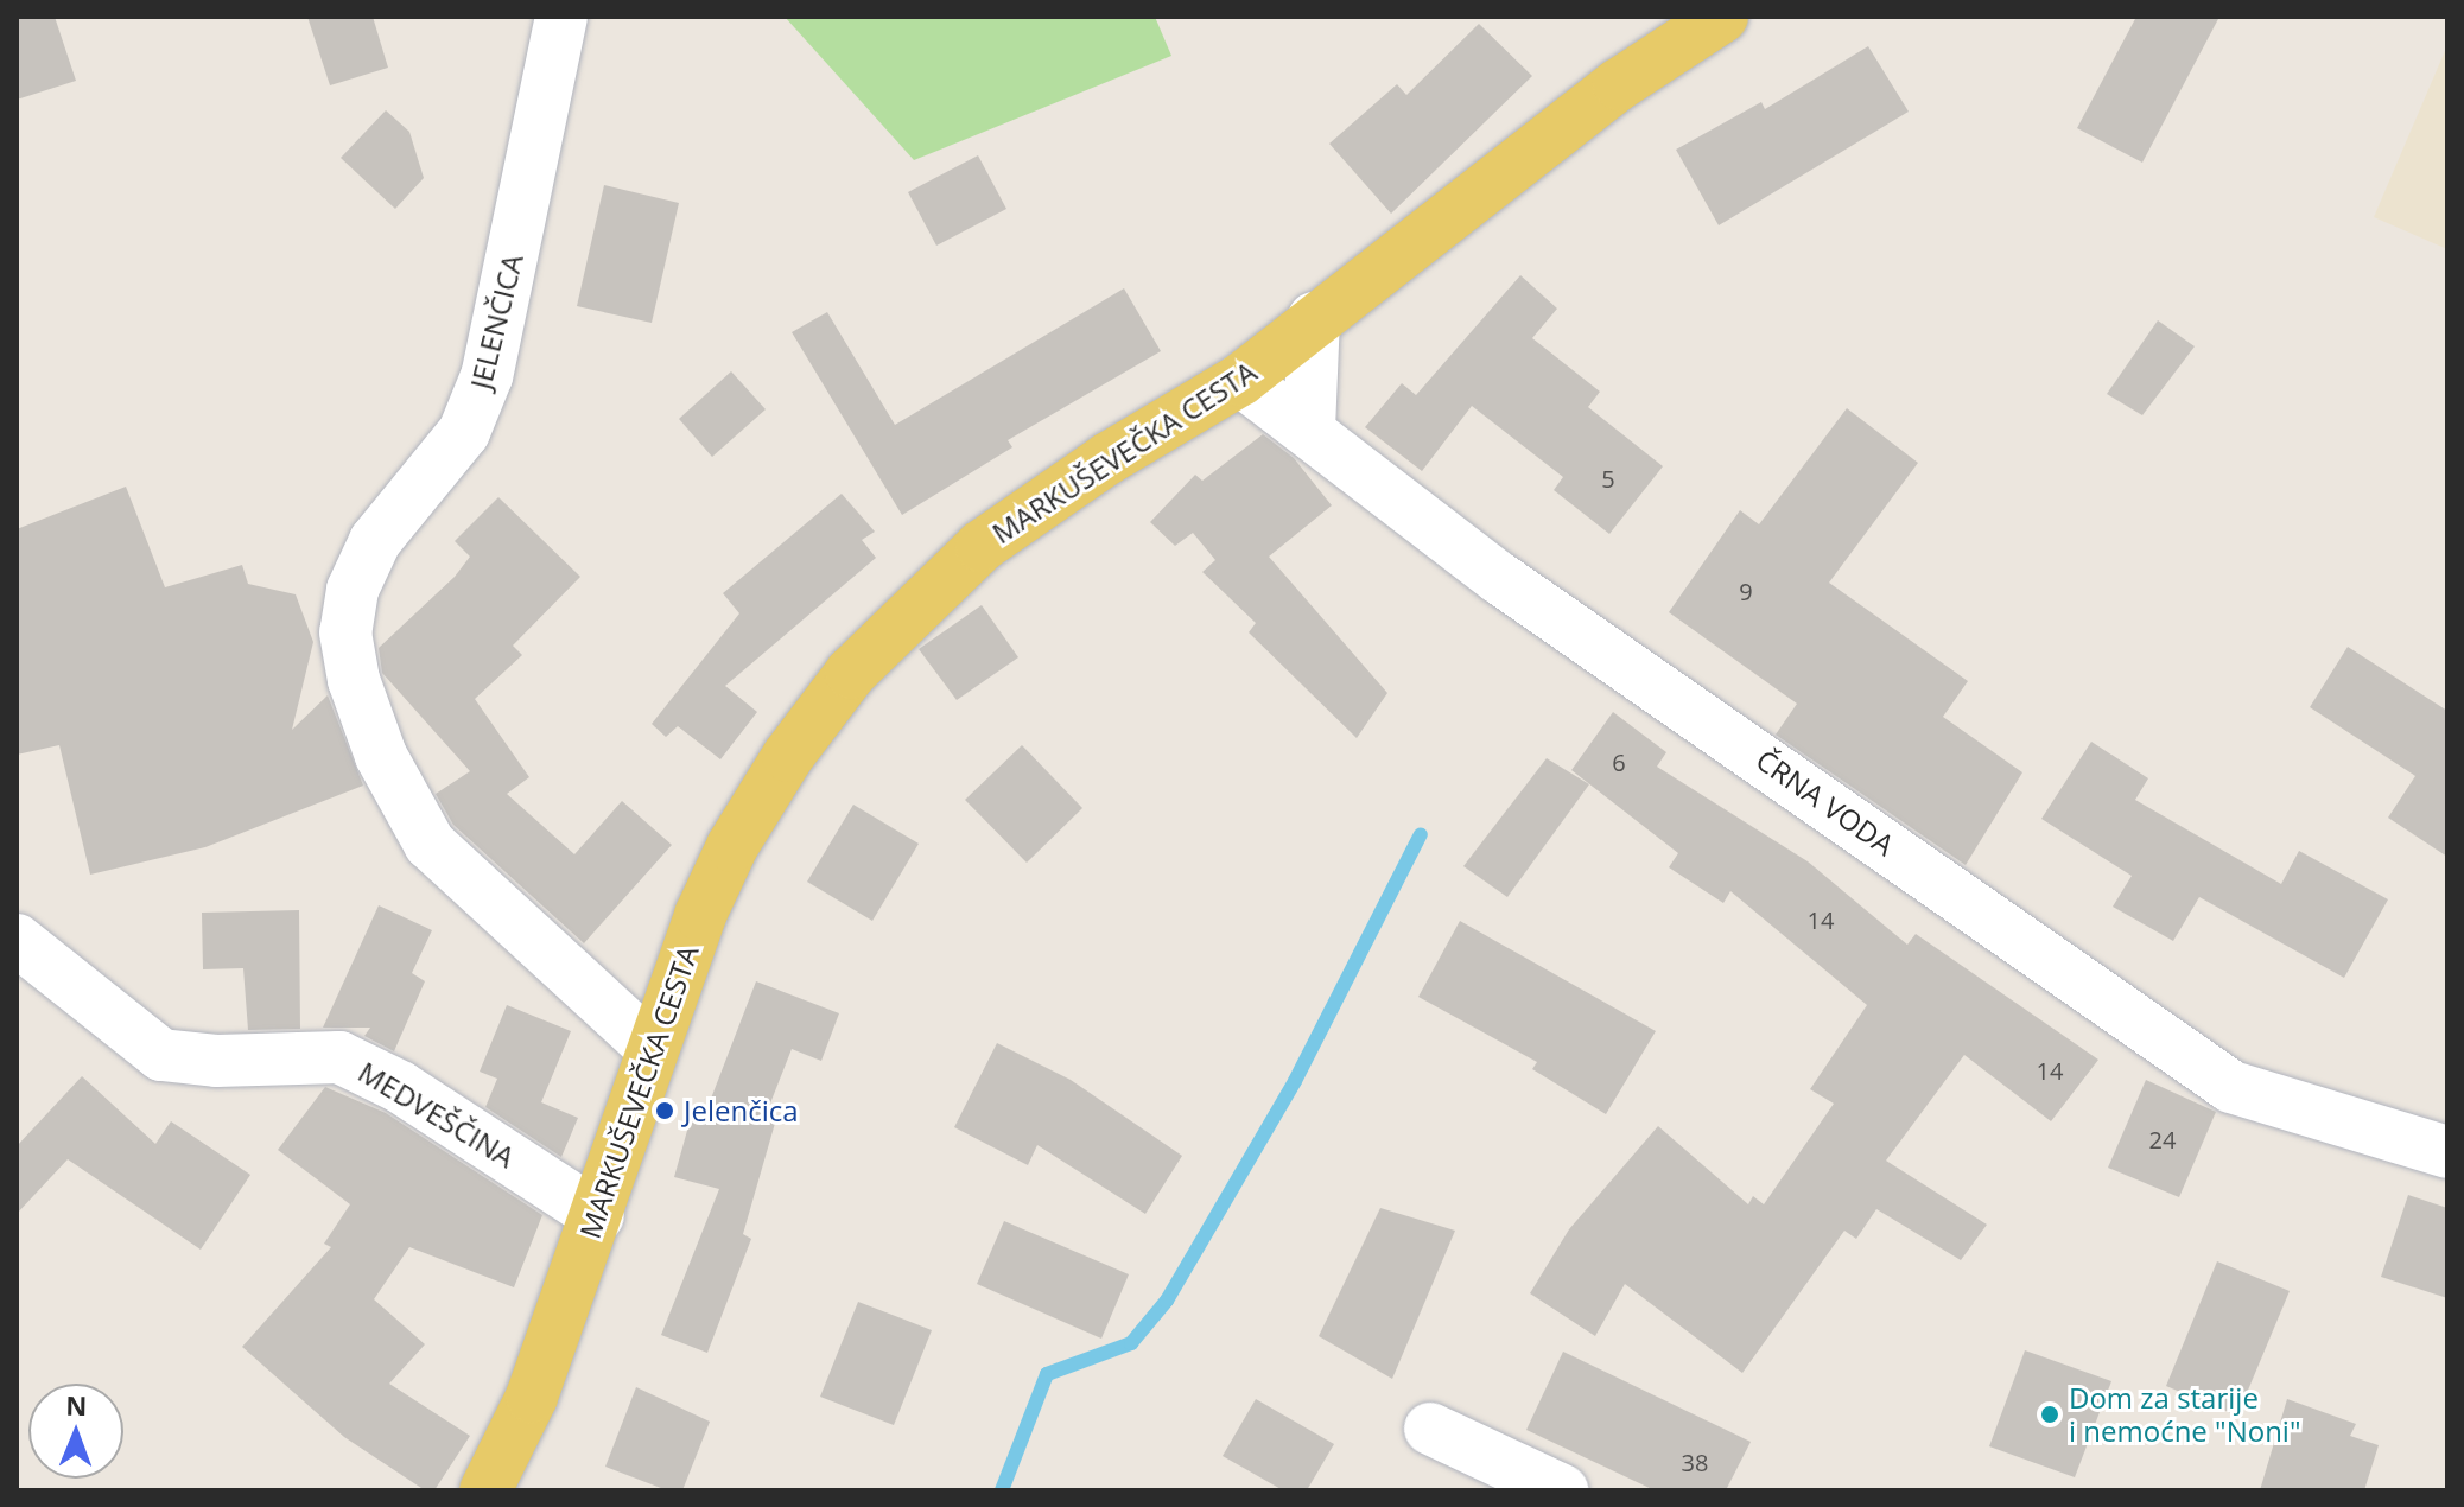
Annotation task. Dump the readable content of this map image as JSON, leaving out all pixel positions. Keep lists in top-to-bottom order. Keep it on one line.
{"streets":{"main road":["MARKUŠEVEČKA CESTA"],"street":["JELENČICA","ČRNA VODA","MEDVEŠČINA"]},"crossings":[["JELENČICA","MARKUŠEVEČKA CESTA"],["MARKUŠEVEČKA CESTA","ČRNA VODA"],["MARKUŠEVEČKA CESTA","MEDVEŠČINA"]],"places":["Jelenčica","Dom za starije i nemoćne \"Noni\""],"house_numbers":["5","9","6","14","14","24","38"],"north":"top"}
